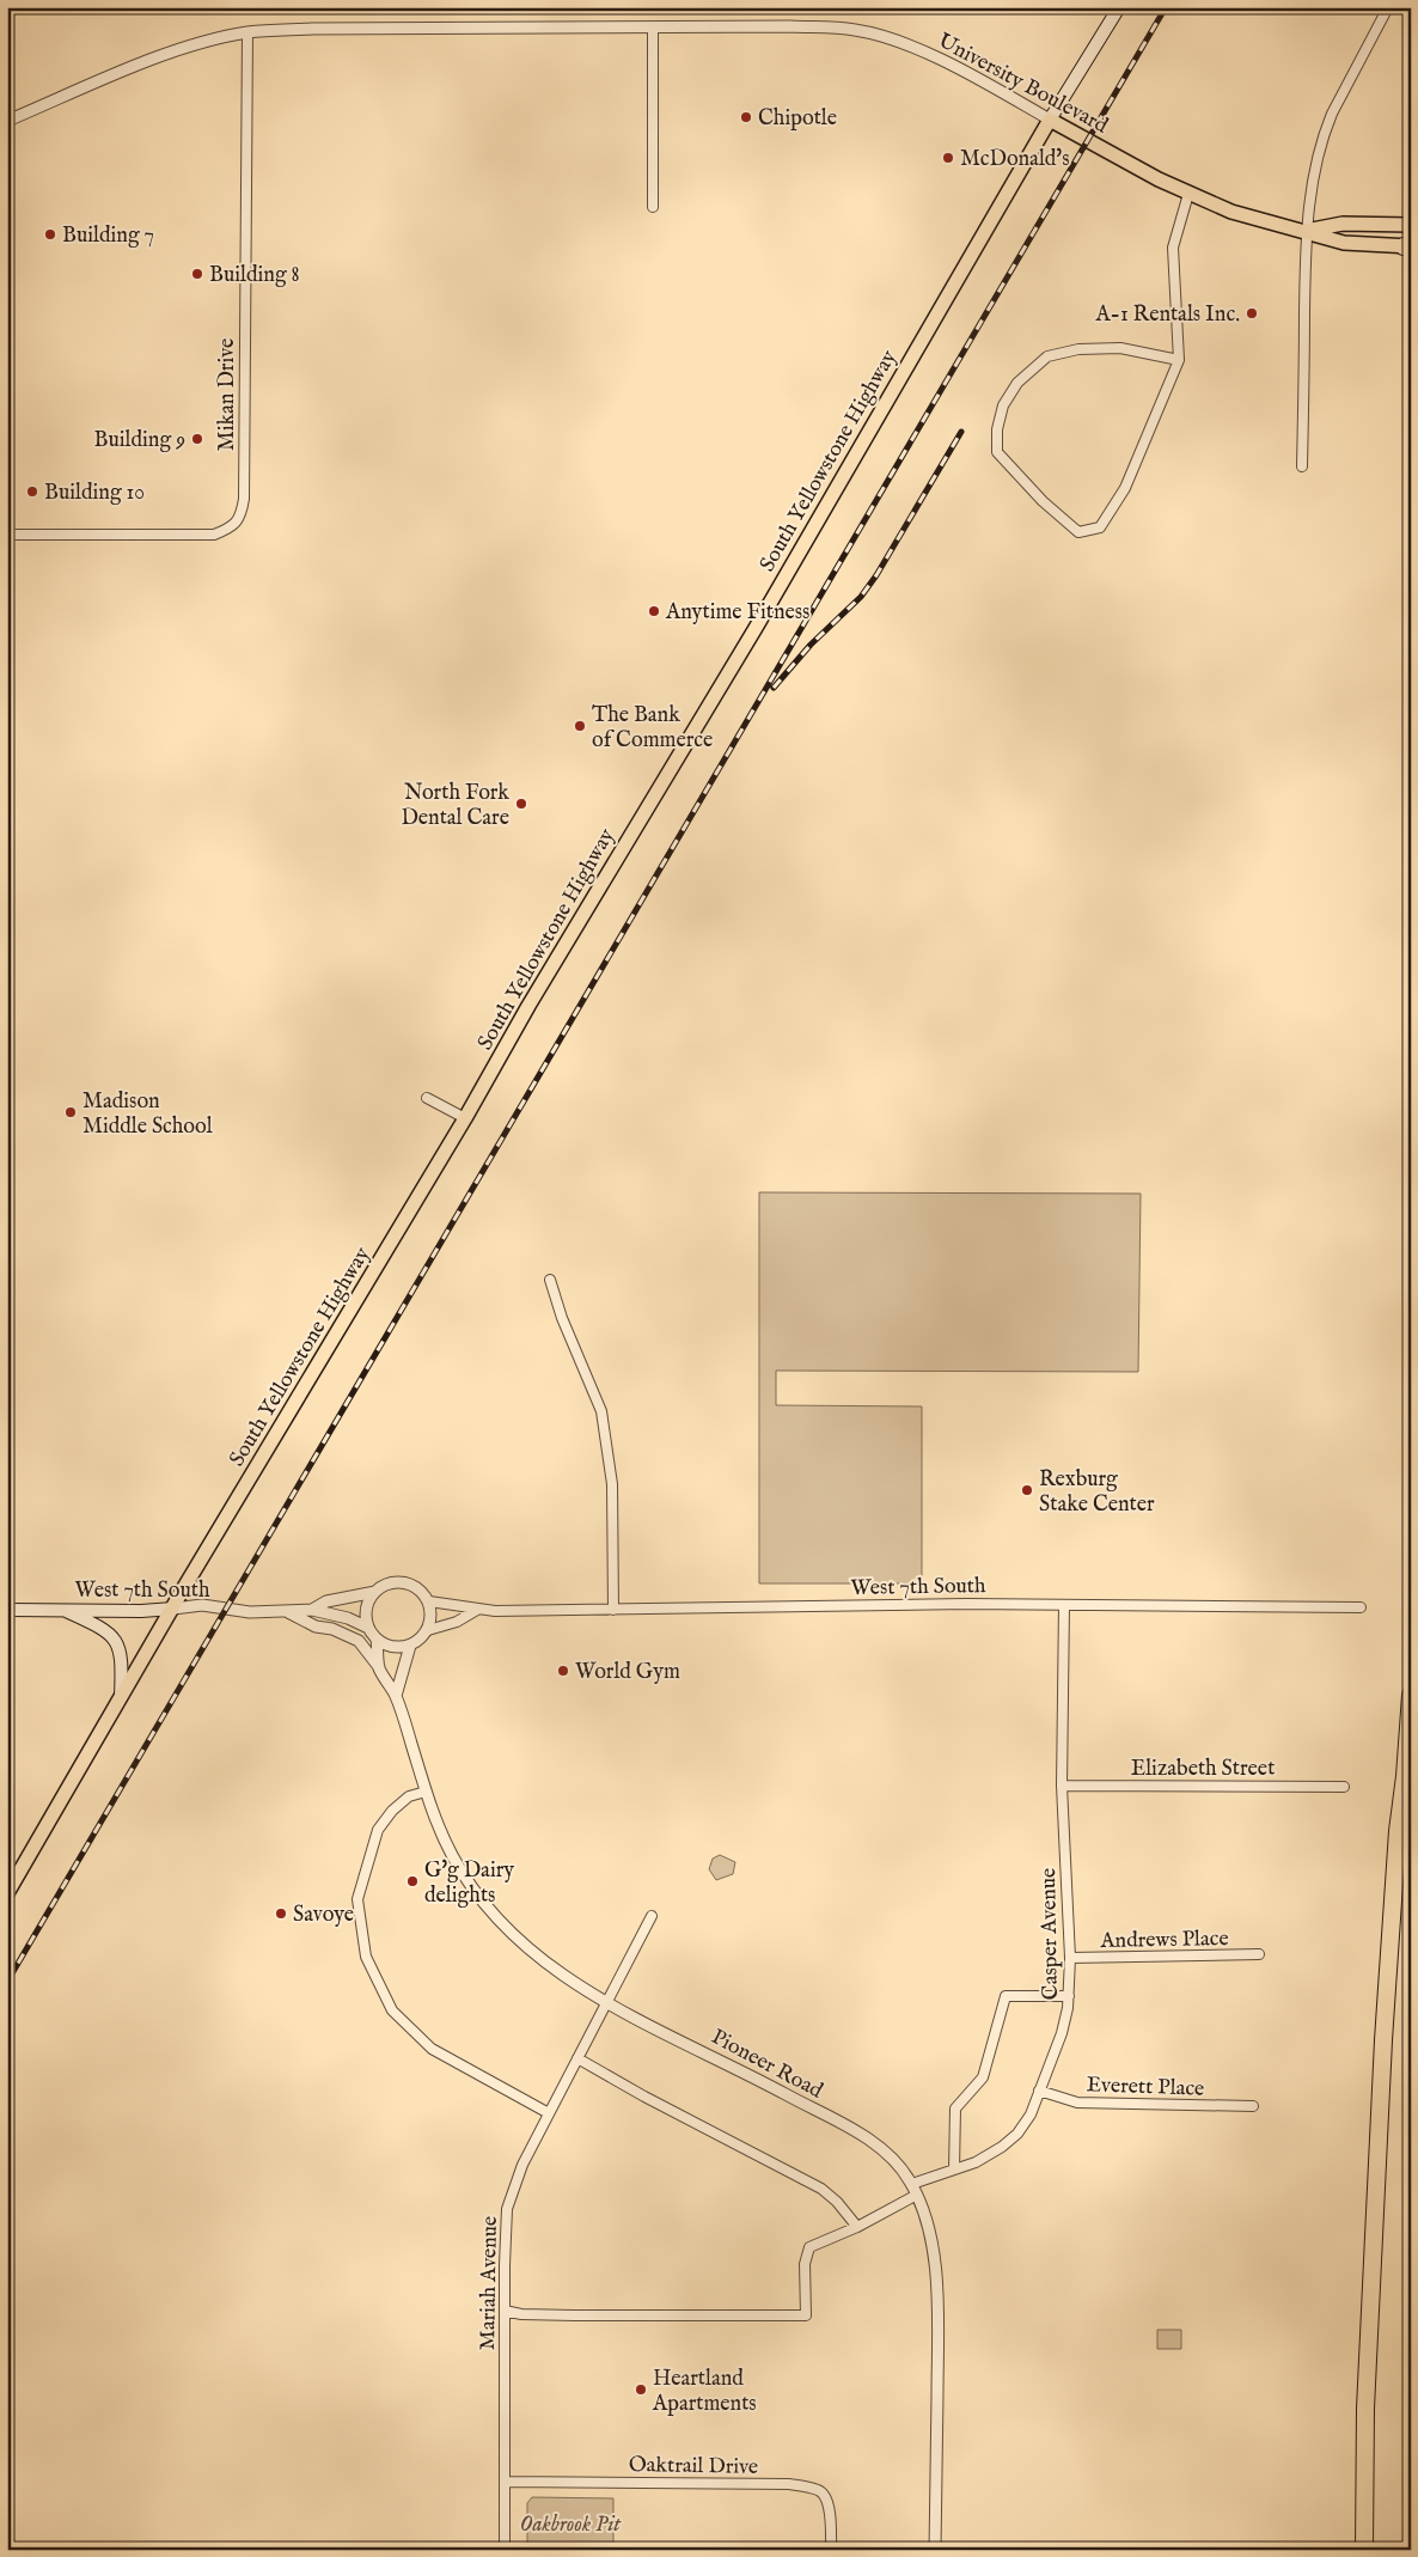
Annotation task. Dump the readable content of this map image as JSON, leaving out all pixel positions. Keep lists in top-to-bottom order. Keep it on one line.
{"streets":{"main road":["University Boulevard","South Yellowstone Highway","West 7th South"],"street":["Mikan Drive","Elizabeth Street","Casper Avenue","Andrews Place","Pioneer Road","Everett Place","Mariah Avenue","Oaktrail Drive"]},"crossings":[["University Boulevard","Mikan Drive"],["University Boulevard","South Yellowstone Highway"],["South Yellowstone Highway","West 7th South"],["West 7th South","Casper Avenue"],["West 7th South","Pioneer Road"],["Elizabeth Street","Casper Avenue"],["Casper Avenue","Andrews Place"],["Casper Avenue","Pioneer Road"],["Casper Avenue","Everett Place"],["Casper Avenue","Mariah Avenue"],["Pioneer Road","Mariah Avenue"],["Mariah Avenue","Oaktrail Drive"]],"parks":["Oakbrook Pit"],"places":["Chipotle","McDonald's","Building 7","Building 8","A-1 Rentals Inc.","Building 9","Building 10","Anytime Fitness","The Bank of Commerce","North Fork Dental Care","Madison Middle School","Rexburg Stake Center","World Gym","G'g Dairy delights","Savoye","Heartland Apartments"]}
